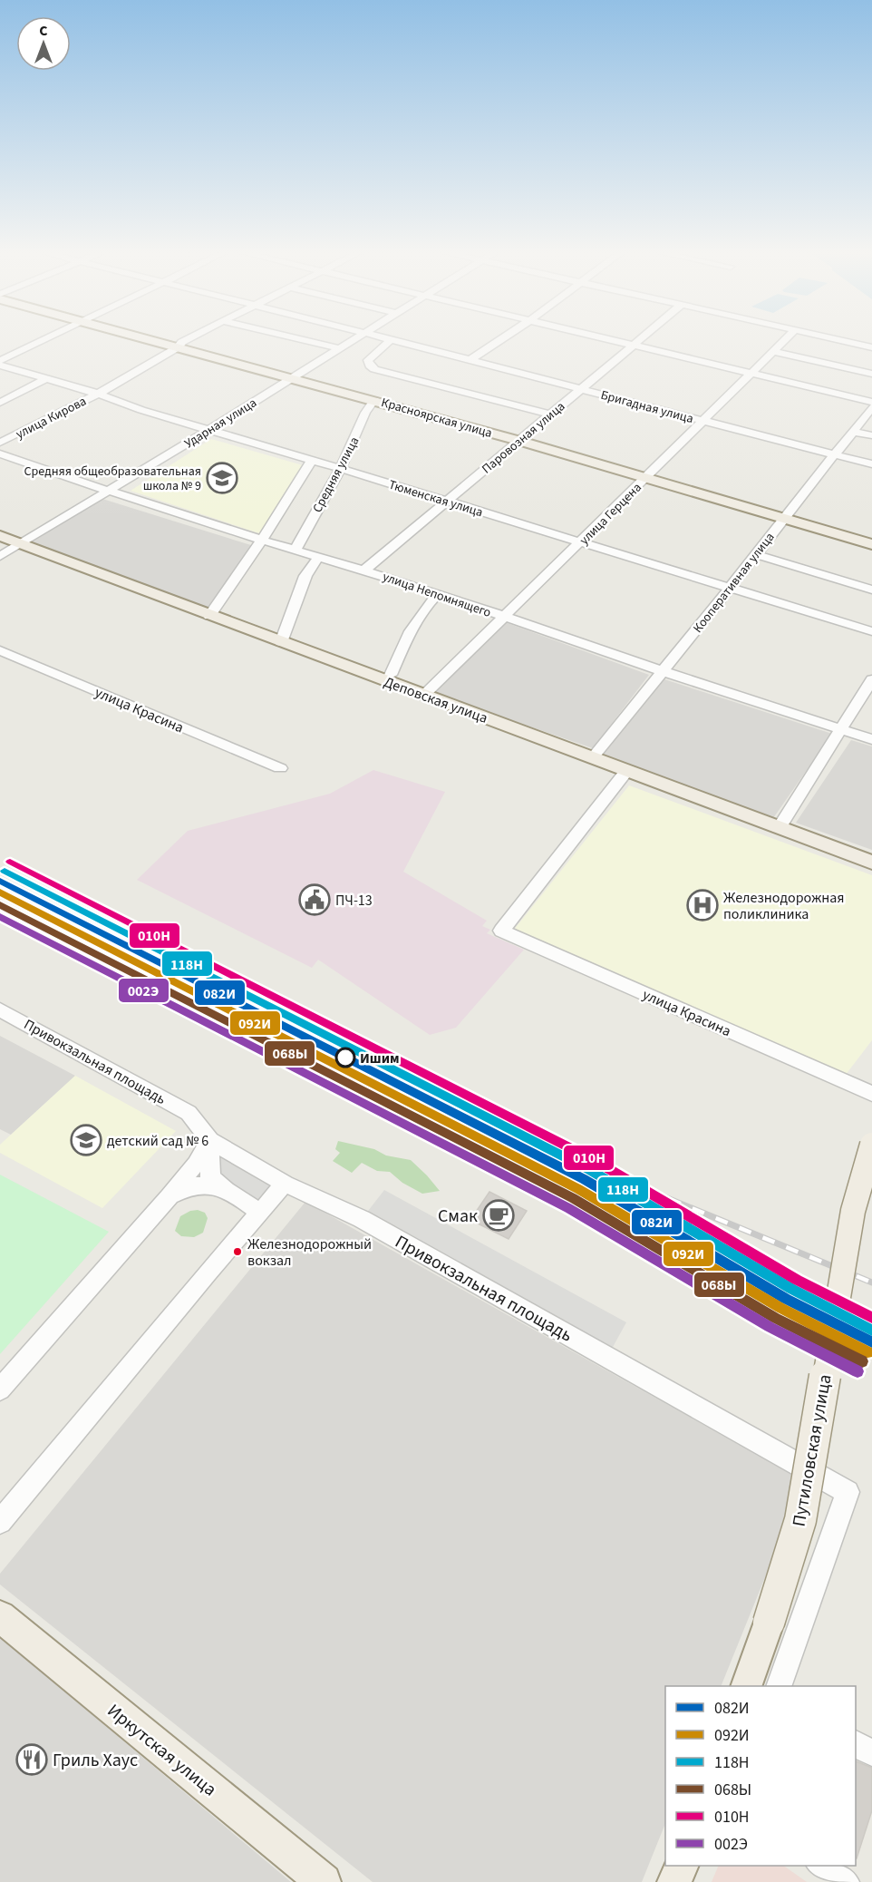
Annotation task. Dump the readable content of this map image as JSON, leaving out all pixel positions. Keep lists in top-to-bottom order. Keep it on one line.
{"streets":{"main road":["Красноярская улица","Деповская улица","Путиловская улица","Иркутская улица"],"street":["Бригадная улица","улица Кирова","Ударная улица","Паровозная улица","Средняя улица","Тюменская улица","улица Герцена","Кооперативная улица","улица Непомнящего","улица Красина","Привокзальная площадь"]},"crossings":[["Бригадная улица","Паровозная улица"],["Бригадная улица","улица Герцена"],["Бригадная улица","Кооперативная улица"],["улица Кирова","Красноярская улица"],["улица Кирова","Тюменская улица"],["Красноярская улица","Ударная улица"],["Красноярская улица","Паровозная улица"],["Красноярская улица","Средняя улица"],["Красноярская улица","улица Герцена"],["Красноярская улица","Кооперативная улица"],["Ударная улица","Тюменская улица"],["Ударная улица","улица Непомнящего"],["Ударная улица","Деповская улица"],["Паровозная улица","Тюменская улица"],["Паровозная улица","улица Непомнящего"],["Средняя улица","Тюменская улица"],["Средняя улица","улица Непомнящего"],["Тюменская улица","улица Герцена"],["Тюменская улица","Кооперативная улица"],["улица Герцена","улица Непомнящего"],["улица Герцена","Деповская улица"],["Кооперативная улица","улица Непомнящего"],["Кооперативная улица","Деповская улица"],["Деповская улица","улица Красина"]],"places":{"school or university":["Средняя общеобразовательная школа № 9","детский сад № 6"],"public building":["ПЧ-13"],"hospital":["Железнодорожная поликлиника"],"other":["Ишим","Железнодорожный вокзал"],"cafe":["Смак"],"restaurant":["Гриль Хаус"]},"lines":["transit line 010Н","transit line 118Н","transit line 082И","transit line 092И","transit line 068Ы","transit line 002Э"],"legend":["082И","092И","118Н","068Ы","010Н","002Э"],"north":"top"}
